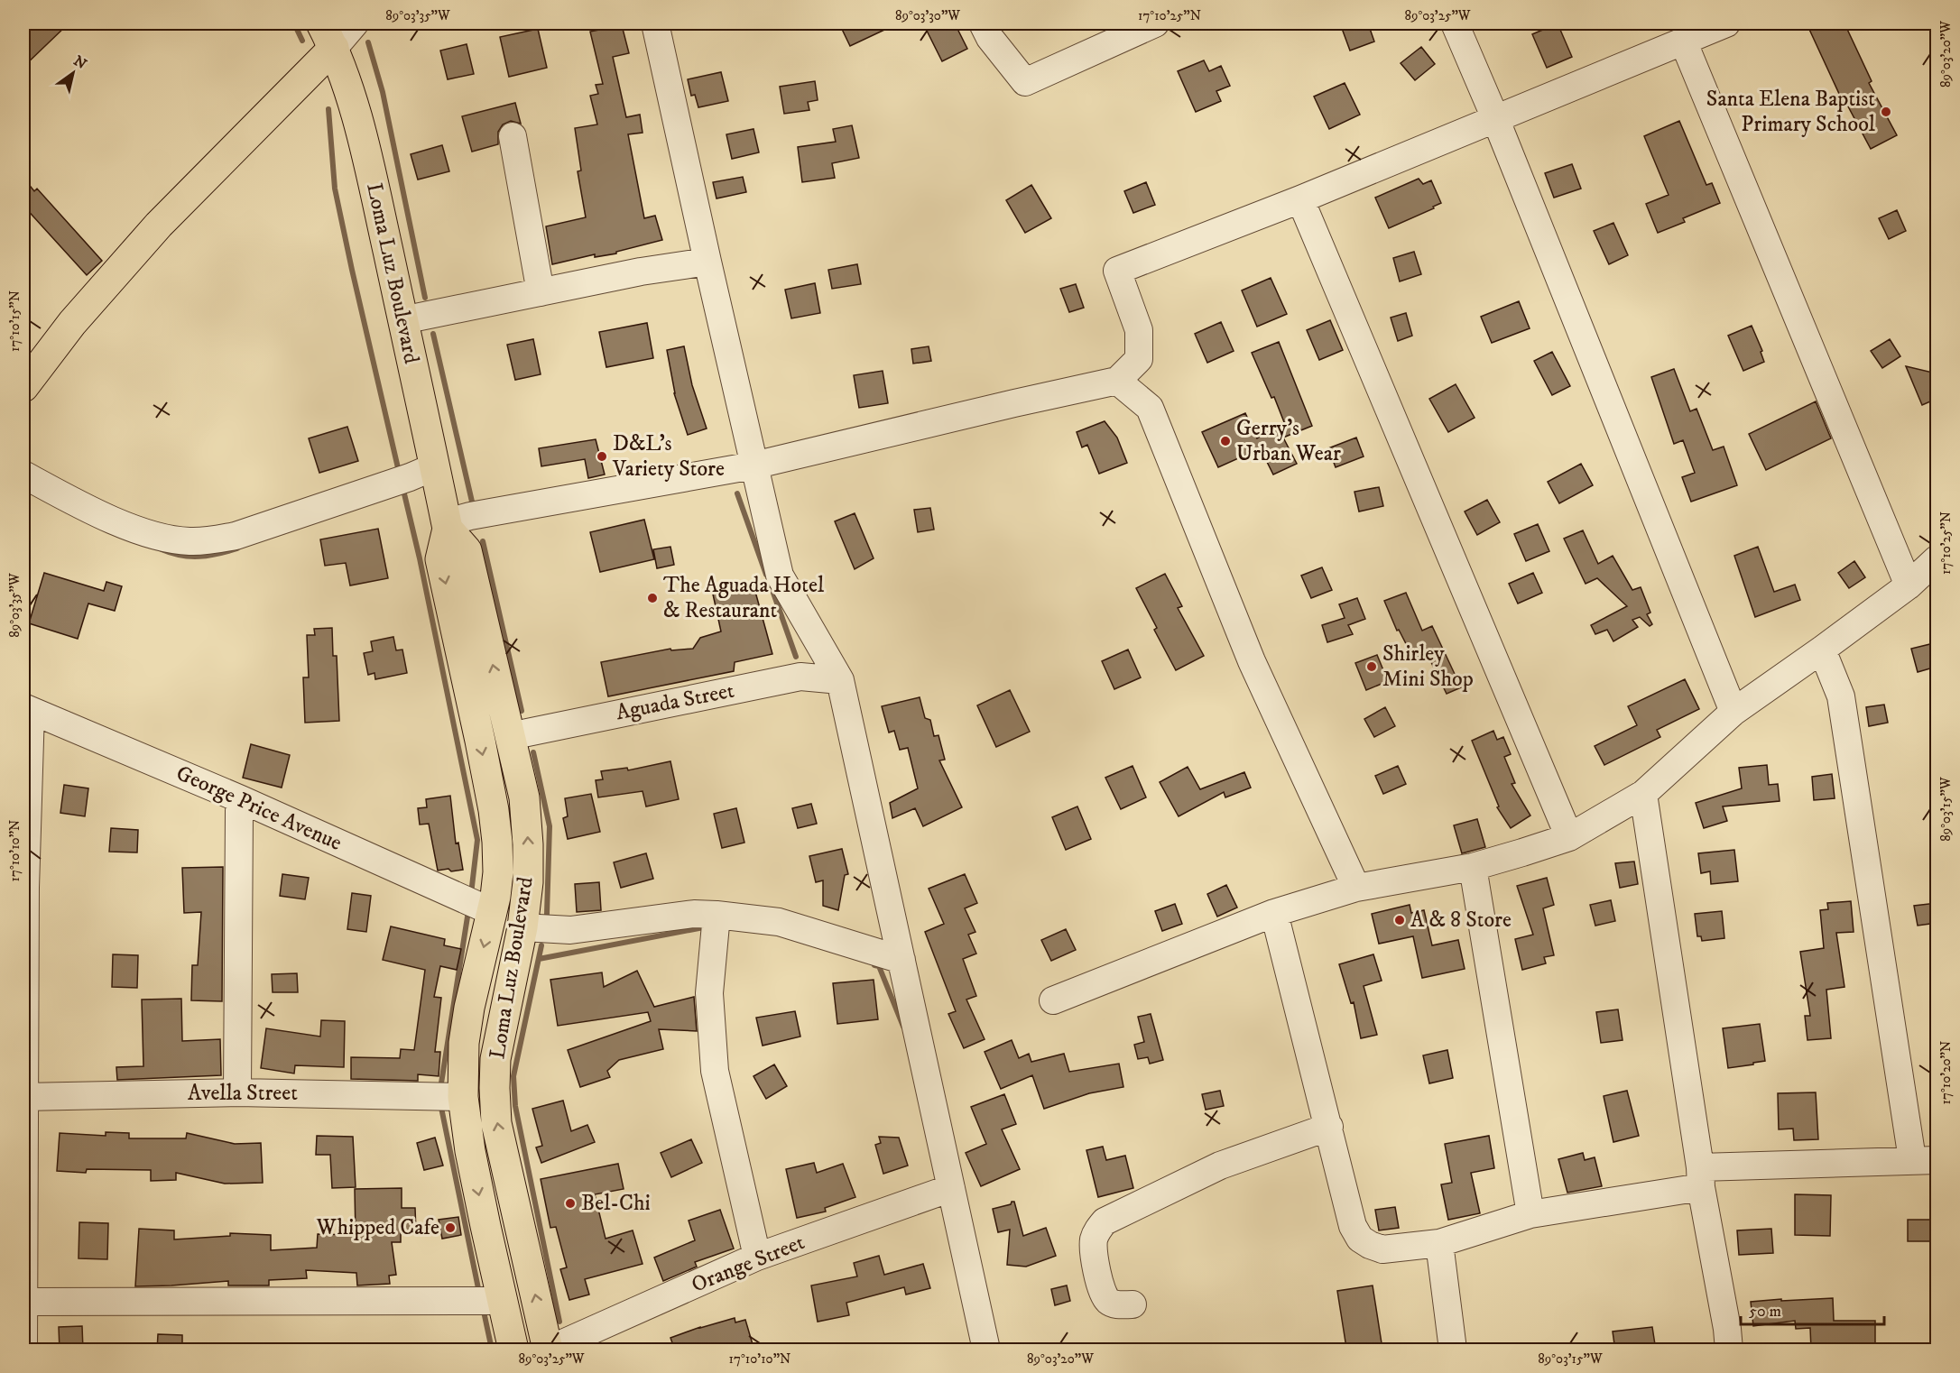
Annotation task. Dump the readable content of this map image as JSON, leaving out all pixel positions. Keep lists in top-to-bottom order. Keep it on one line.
{"streets":{"main road":["Loma Luz Boulevard"],"street":["Aguada Street","George Price Avenue","Avella Street","Orange Street"]},"crossings":[["Loma Luz Boulevard","Aguada Street"],["Loma Luz Boulevard","George Price Avenue"],["Loma Luz Boulevard","Avella Street"],["Loma Luz Boulevard","Orange Street"]],"places":["Santa Elena Baptist Primary School","Gerry's Urban Wear","D&L's Variety Store","The Aguada Hotel & Restaurant","Shirley Mini Shop","A & 8 Store","Bel-Chi","Whipped Cafe"],"scale_bar":"50 m","north":"top right","coordinates":["89°03'35\"W","89°03'30\"W","17°10'25\"N","89°03'25\"W","89°03'20\"W","17°10'15\"N","89°03'15\"W","17°10'10\"N","17°10'20\"N"]}
